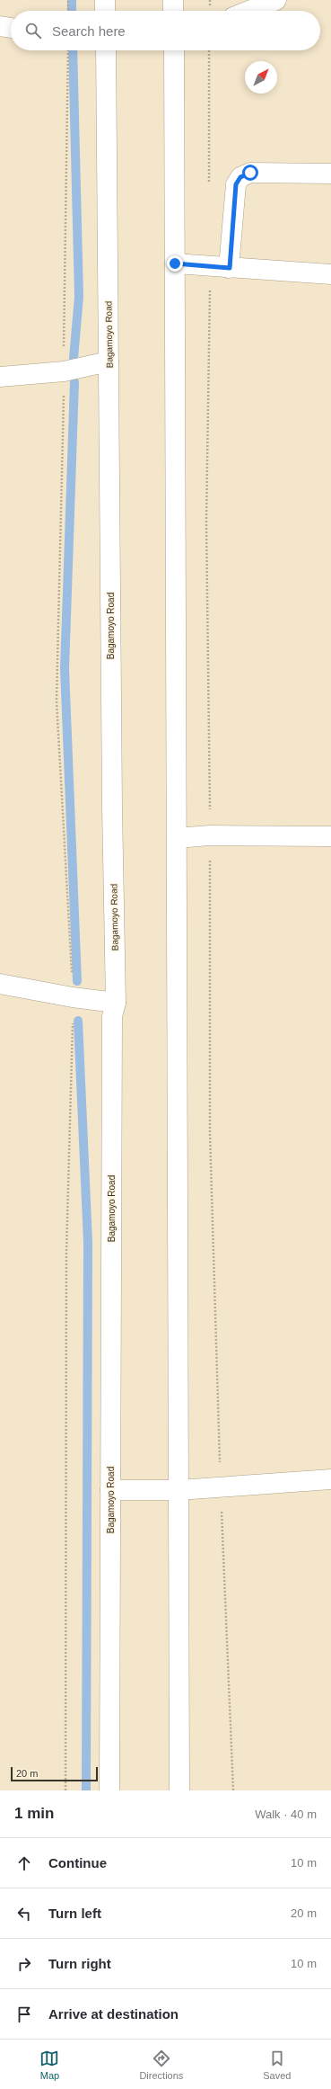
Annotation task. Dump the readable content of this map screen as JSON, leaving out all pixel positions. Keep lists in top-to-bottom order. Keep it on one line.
{"streets":{"main road":["Bagamoyo Road"]},"scale_bar":"20 m","north":"top right","page":{"search":"Search here","scale":"20 m","heading":["1 min","Walk · 40 m"],"list":[["Continue","10 m"],["Turn left","20 m"],["Turn right","10 m"],"Arrive at destination"],"nav":["Map","Directions","Saved"]}}
